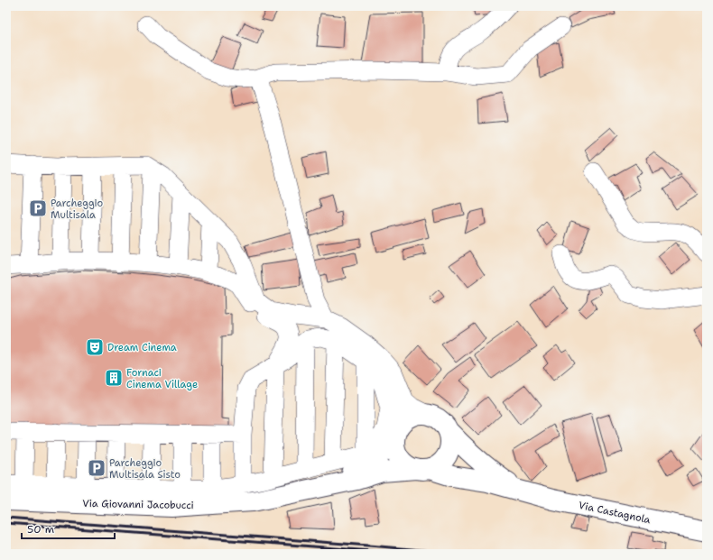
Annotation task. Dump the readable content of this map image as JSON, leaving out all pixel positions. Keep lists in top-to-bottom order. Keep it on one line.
{"streets":{"main road":["Via Giovanni Jacobucci","Via Castagnola"]},"places":{"parking":["Parcheggio Multisala","Parcheggio Multisala Sisto"],"theatre":["Dream Cinema"],"building":["Fornaci Cinema Village"]},"scale_bar":"50 m"}
